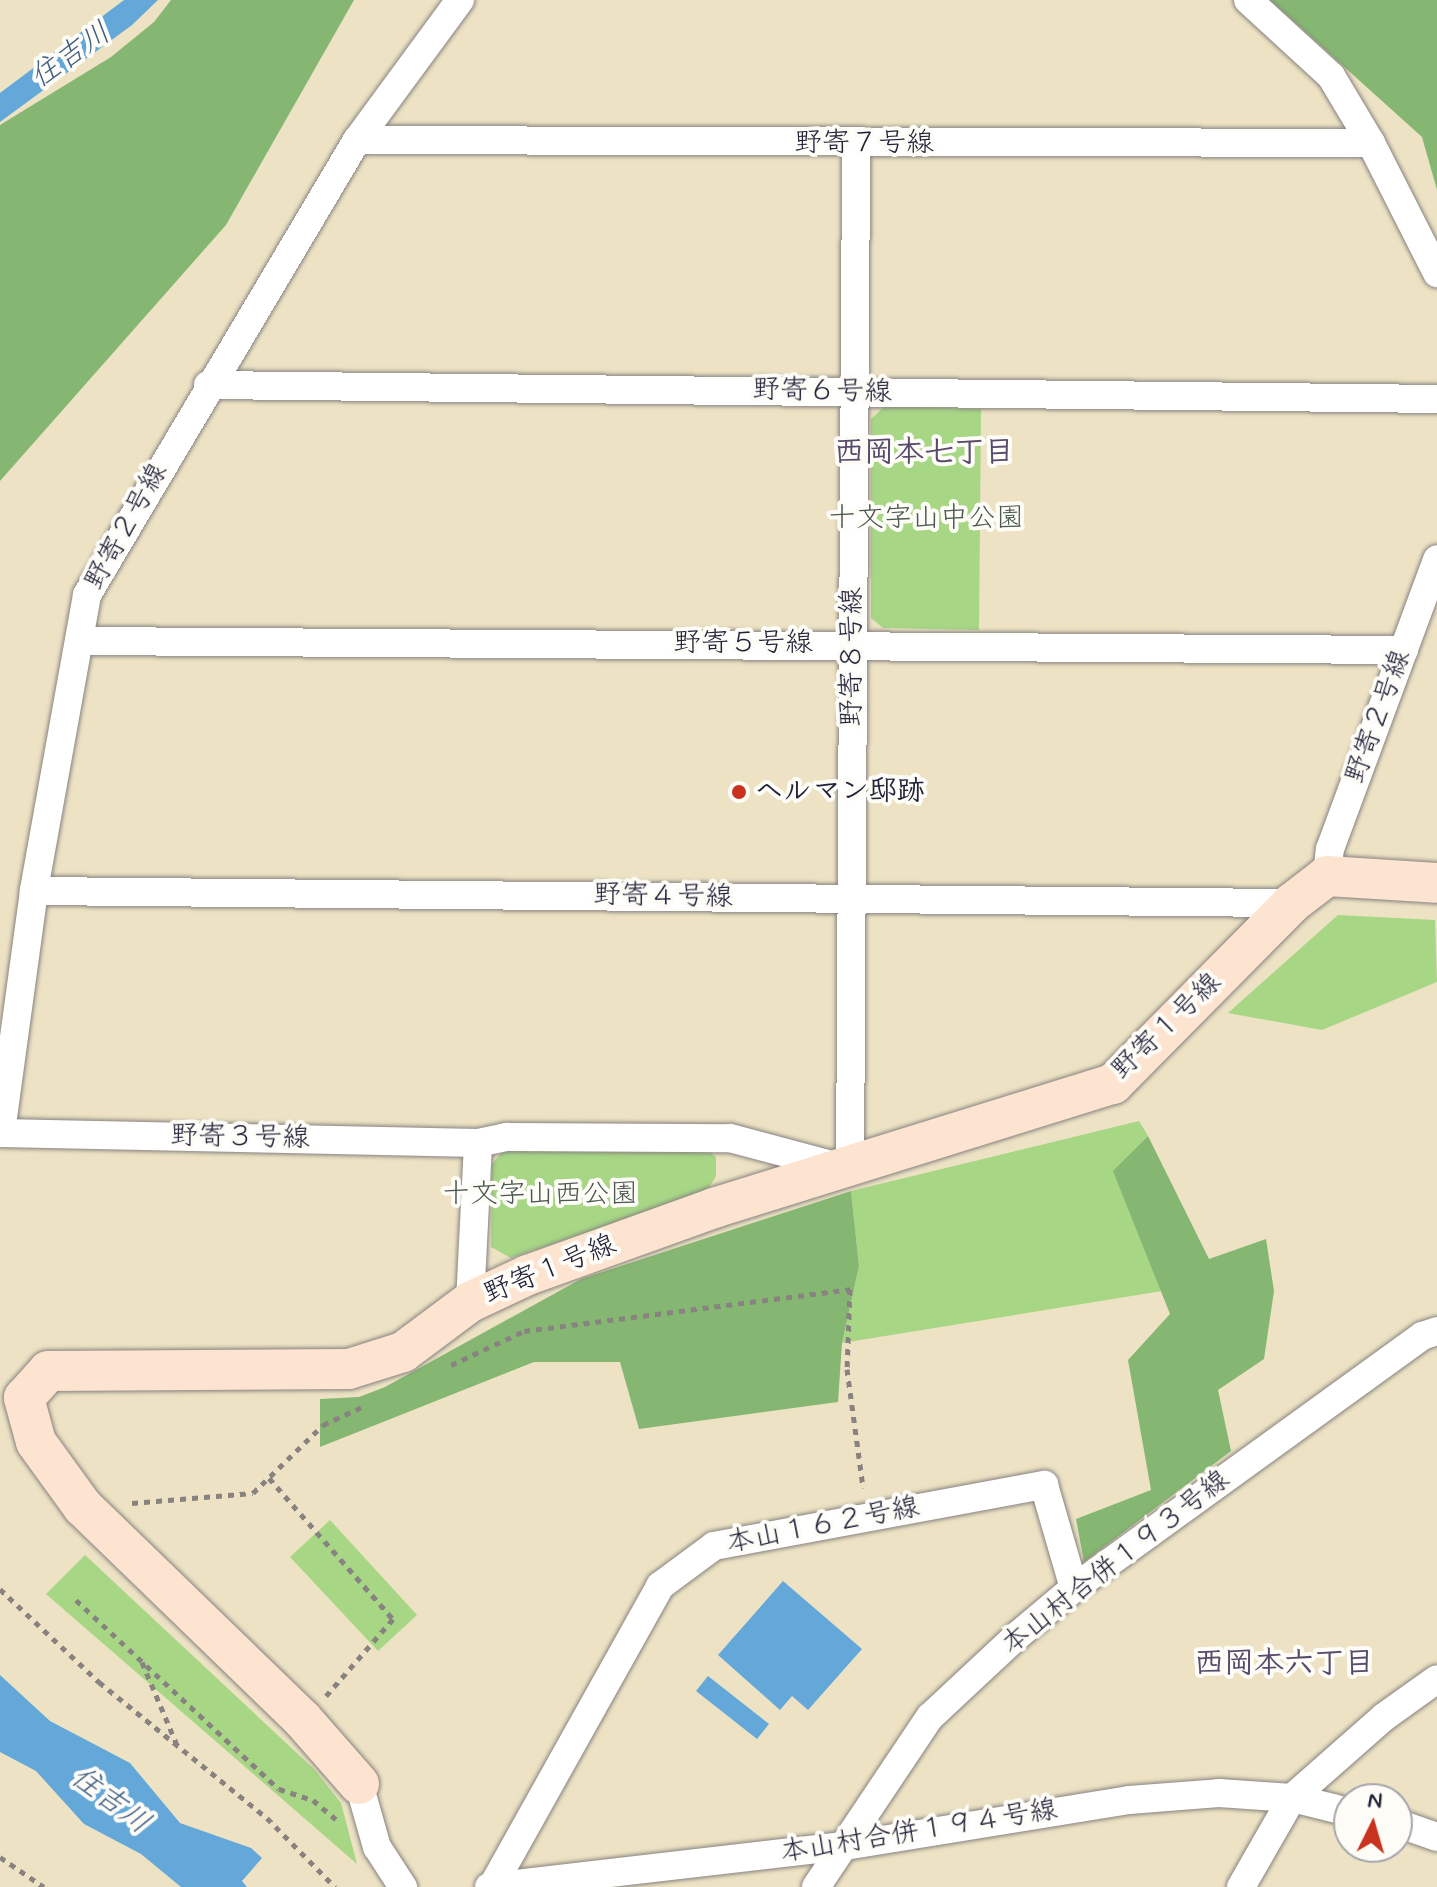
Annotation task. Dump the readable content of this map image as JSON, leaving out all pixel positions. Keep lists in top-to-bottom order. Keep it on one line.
{"streets":{"street":["野寄７号線","野寄６号線","野寄２号線","野寄５号線","野寄８号線","野寄４号線","野寄１号線","野寄３号線","本山１６２号線","本山村合併１９３号線","本山村合併１９４号線"]},"crossings":[["野寄７号線","野寄２号線"],["野寄７号線","野寄８号線"],["野寄６号線","野寄２号線"],["野寄６号線","野寄８号線"],["野寄２号線","野寄５号線"],["野寄２号線","野寄４号線"],["野寄２号線","野寄１号線"],["野寄２号線","野寄３号線"],["野寄５号線","野寄８号線"],["野寄８号線","野寄４号線"],["野寄８号線","野寄１号線"],["野寄８号線","野寄３号線"],["野寄４号線","野寄１号線"],["野寄１号線","野寄３号線"],["本山１６２号線","本山村合併１９３号線"],["本山１６２号線","本山村合併１９４号線"],["本山村合併１９３号線","本山村合併１９４号線"]],"districts":["西岡本七丁目","西岡本六丁目"],"water":["住吉川"],"parks":["十文字山中公園","十文字山西公園"],"places":["ヘルマン邸跡"],"north":"top"}
